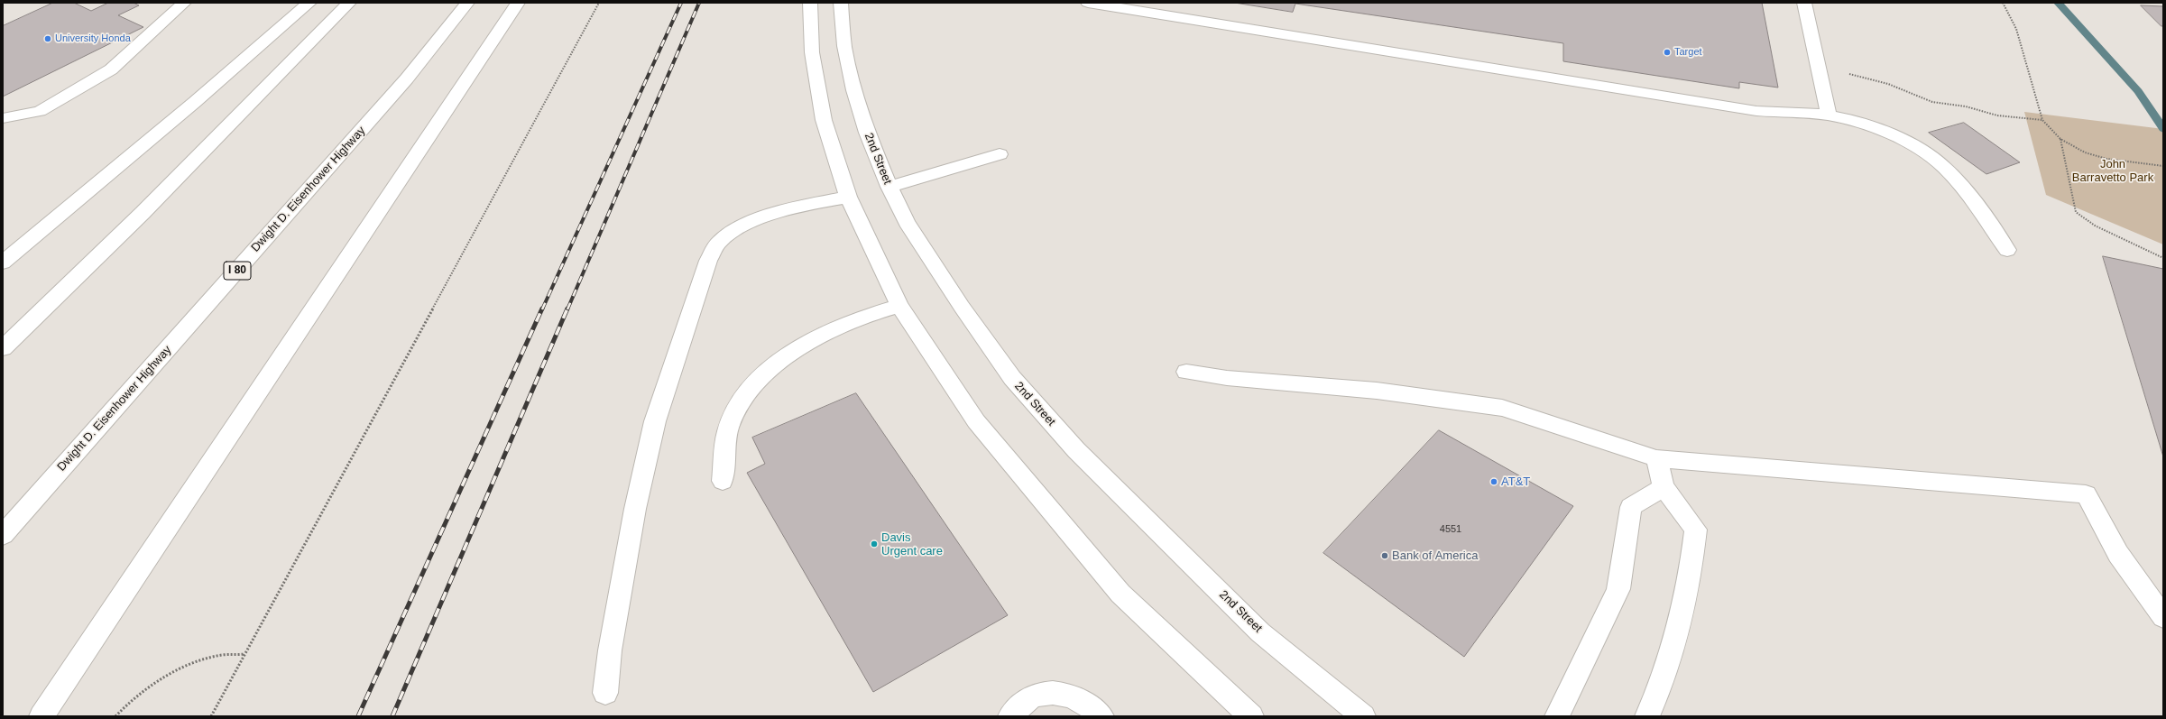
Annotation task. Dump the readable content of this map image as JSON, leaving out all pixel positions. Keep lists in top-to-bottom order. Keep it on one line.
{"streets":{"main road":["2nd Street","Dwight D. Eisenhower Highway","I 80"]},"parks":["John Barravetto Park"],"places":["University Honda","Target","AT&T","Davis Urgent care","Bank of America"],"house_numbers":["4551"]}
